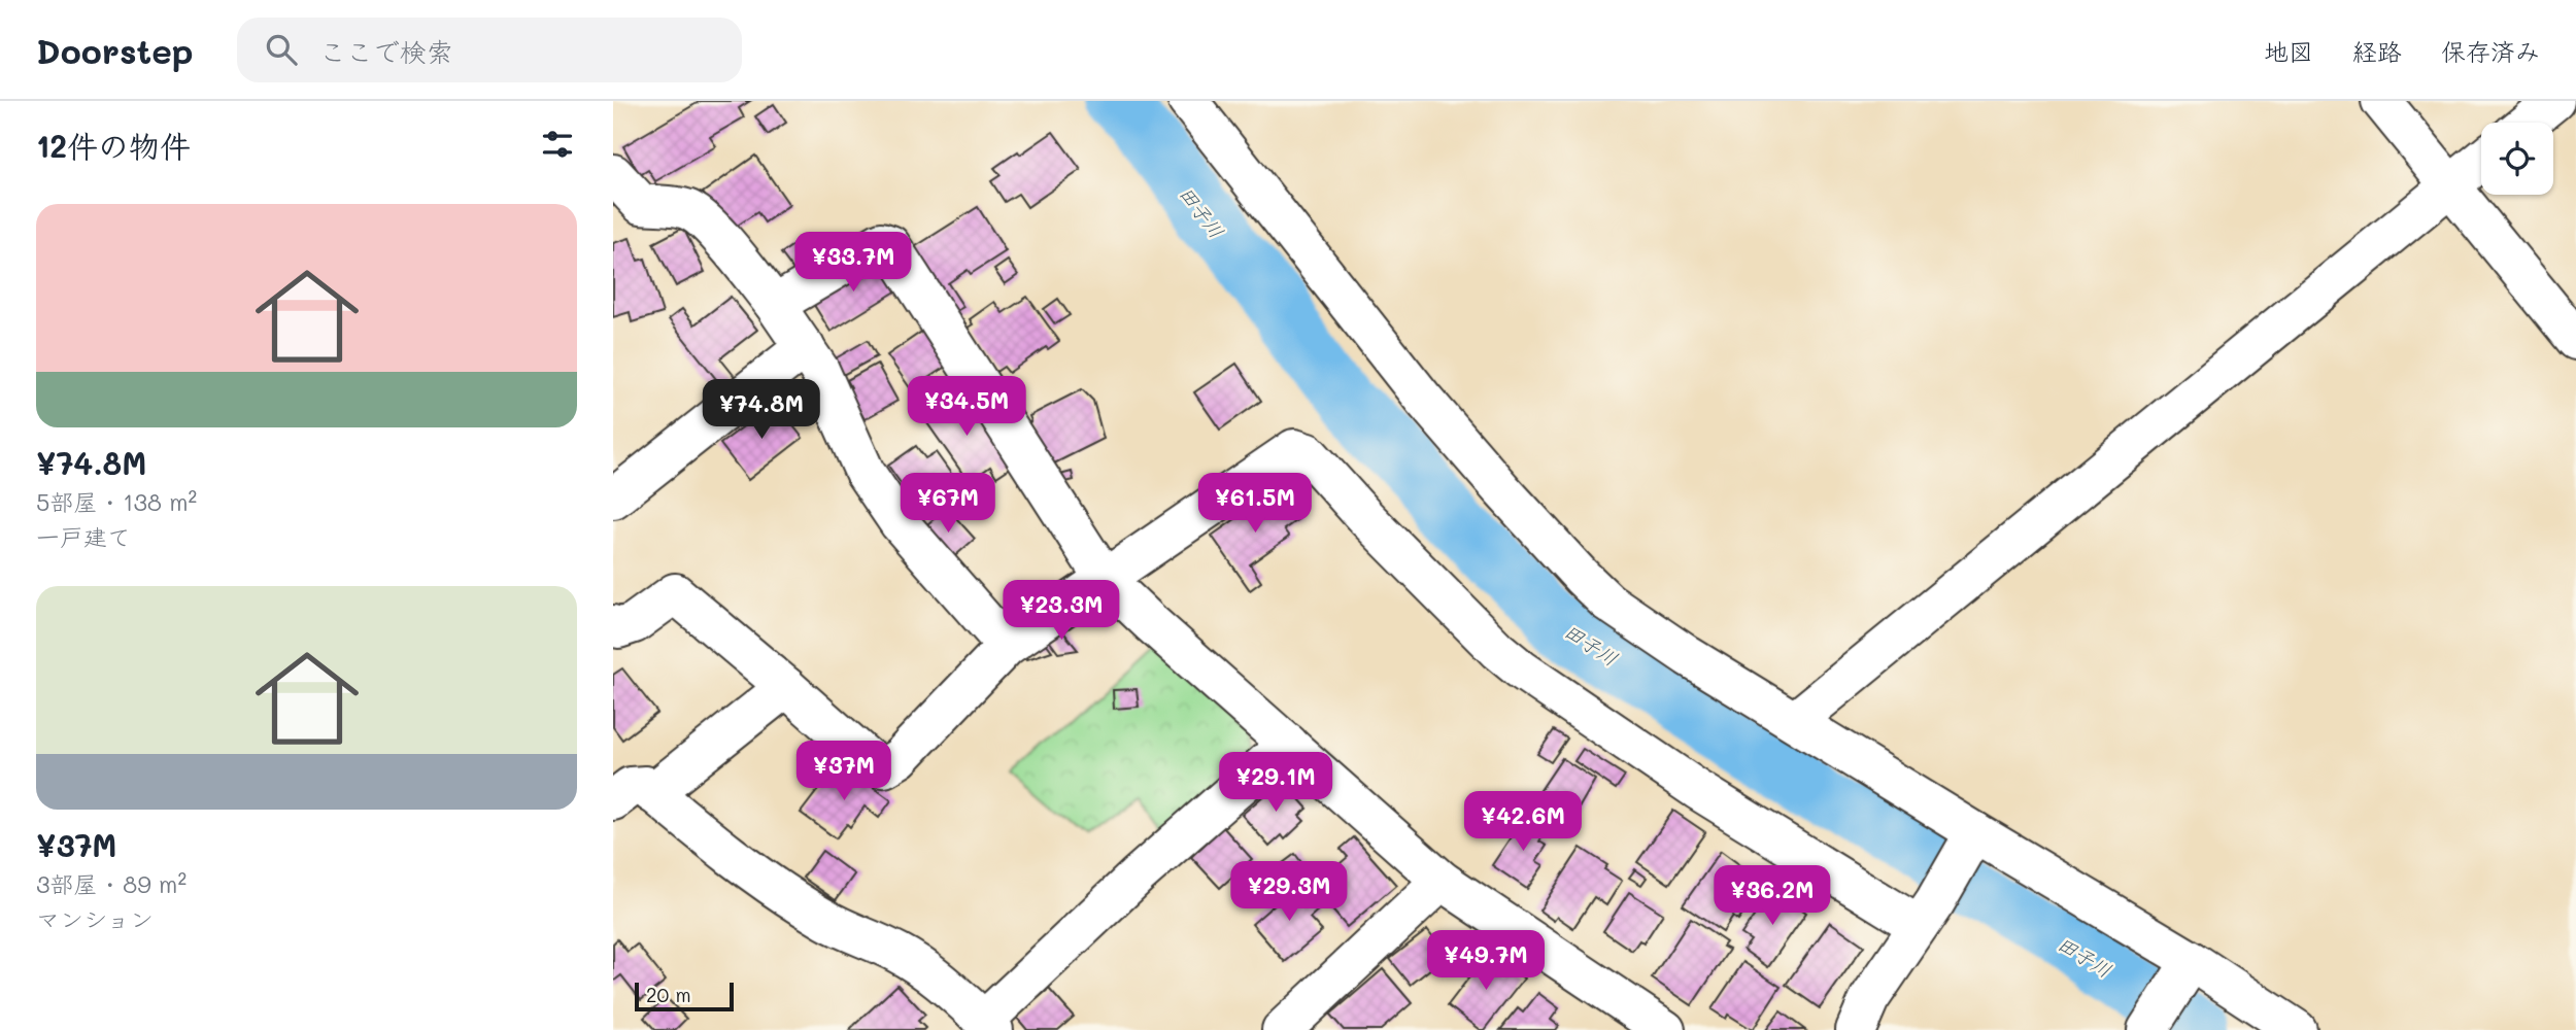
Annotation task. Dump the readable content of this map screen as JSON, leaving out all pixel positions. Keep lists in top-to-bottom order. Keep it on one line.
{"water":["田子川"],"scale_bar":"20 m","page":{"header":"Doorstep","search":"ここで検索","nav":["地図","経路","保存済み"],"heading":"12件の物件","list":[{"name":"¥74.8M","note":"5部屋 · 138 m² · 一戸建て"},{"name":"¥37M","note":"3部屋 · 89 m² · マンション"}],"price":["¥33.7M","¥34.5M","¥74.8M","¥67M","¥61.5M","¥23.3M","¥37M","¥29.1M","¥42.6M","¥29.3M","¥36.2M","¥49.7M"],"scale":"20 m"}}
